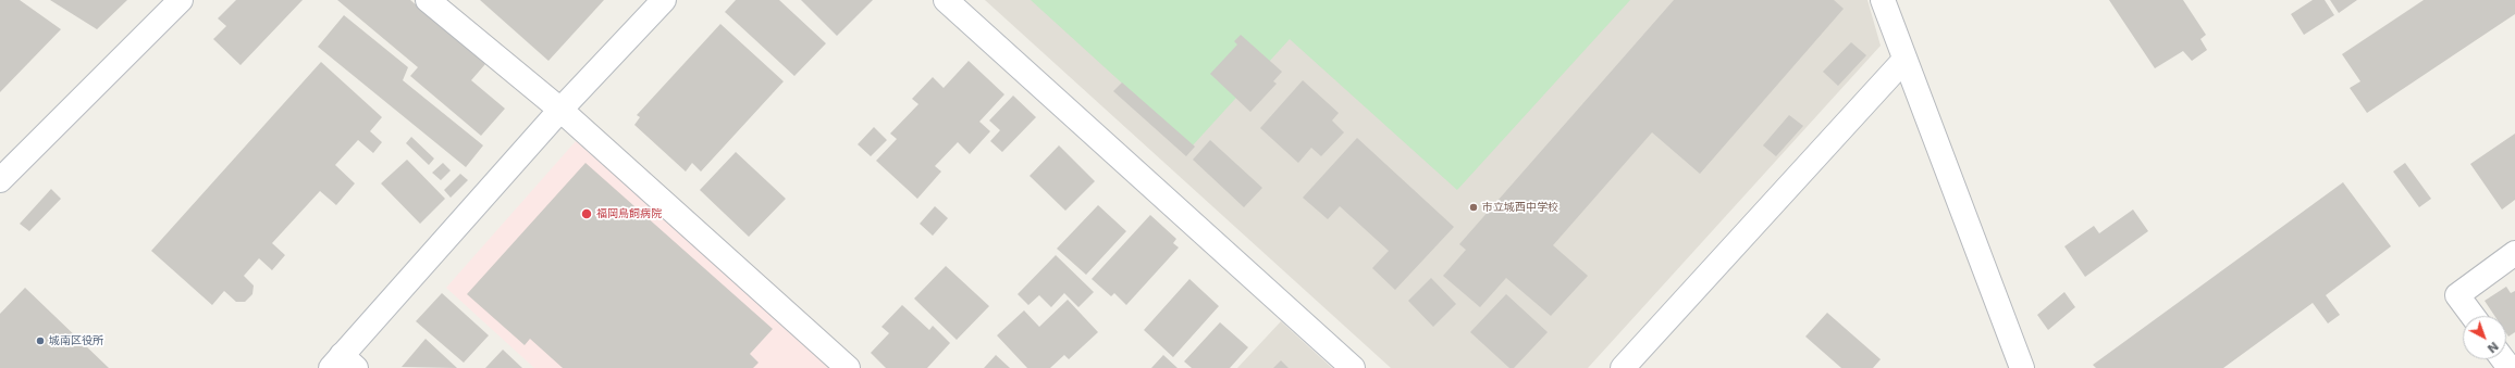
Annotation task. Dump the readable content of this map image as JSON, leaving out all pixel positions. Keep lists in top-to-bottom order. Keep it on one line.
{"places":["市立城西中学校","福岡鳥飼病院","城南区役所"],"north":"bottom right"}
